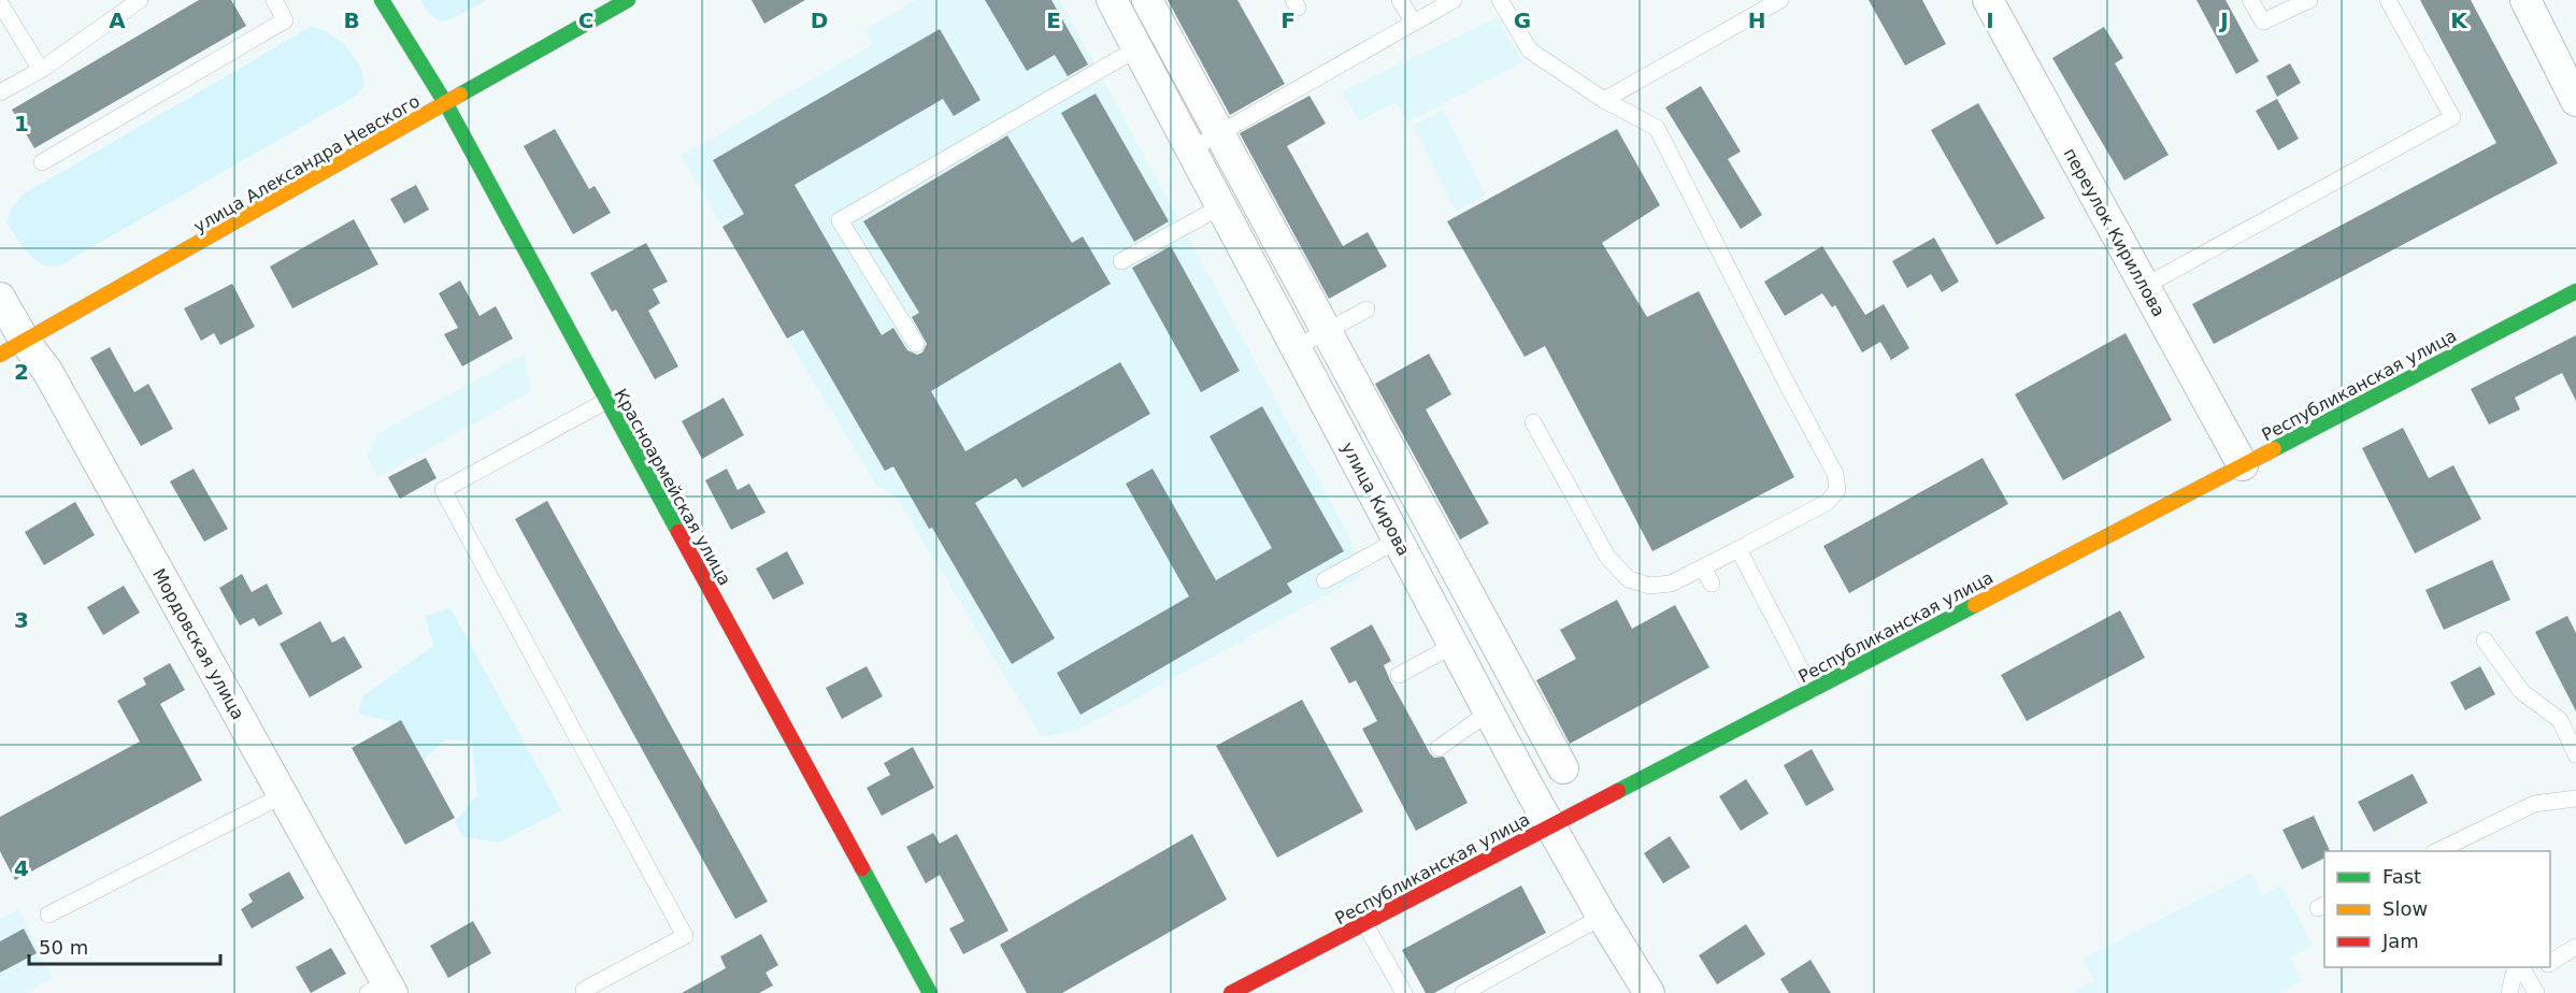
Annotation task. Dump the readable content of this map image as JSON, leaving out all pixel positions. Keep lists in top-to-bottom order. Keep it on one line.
{"streets":{"street":["улица Александра Невского","переулок Кириллова","Республиканская улица","Красноармейская улица","улица Кирова","Мордовская улица"]},"crossings":[["улица Александра Невского","Красноармейская улица"],["улица Александра Невского","Мордовская улица"],["переулок Кириллова","Республиканская улица"],["Республиканская улица","улица Кирова"]],"legend":["Fast","Slow","Jam"],"scale_bar":"50 m","grid":{"columns":["A","B","C","D","E","F","G","H","I","J","K"],"rows":["1","2","3","4"]}}
